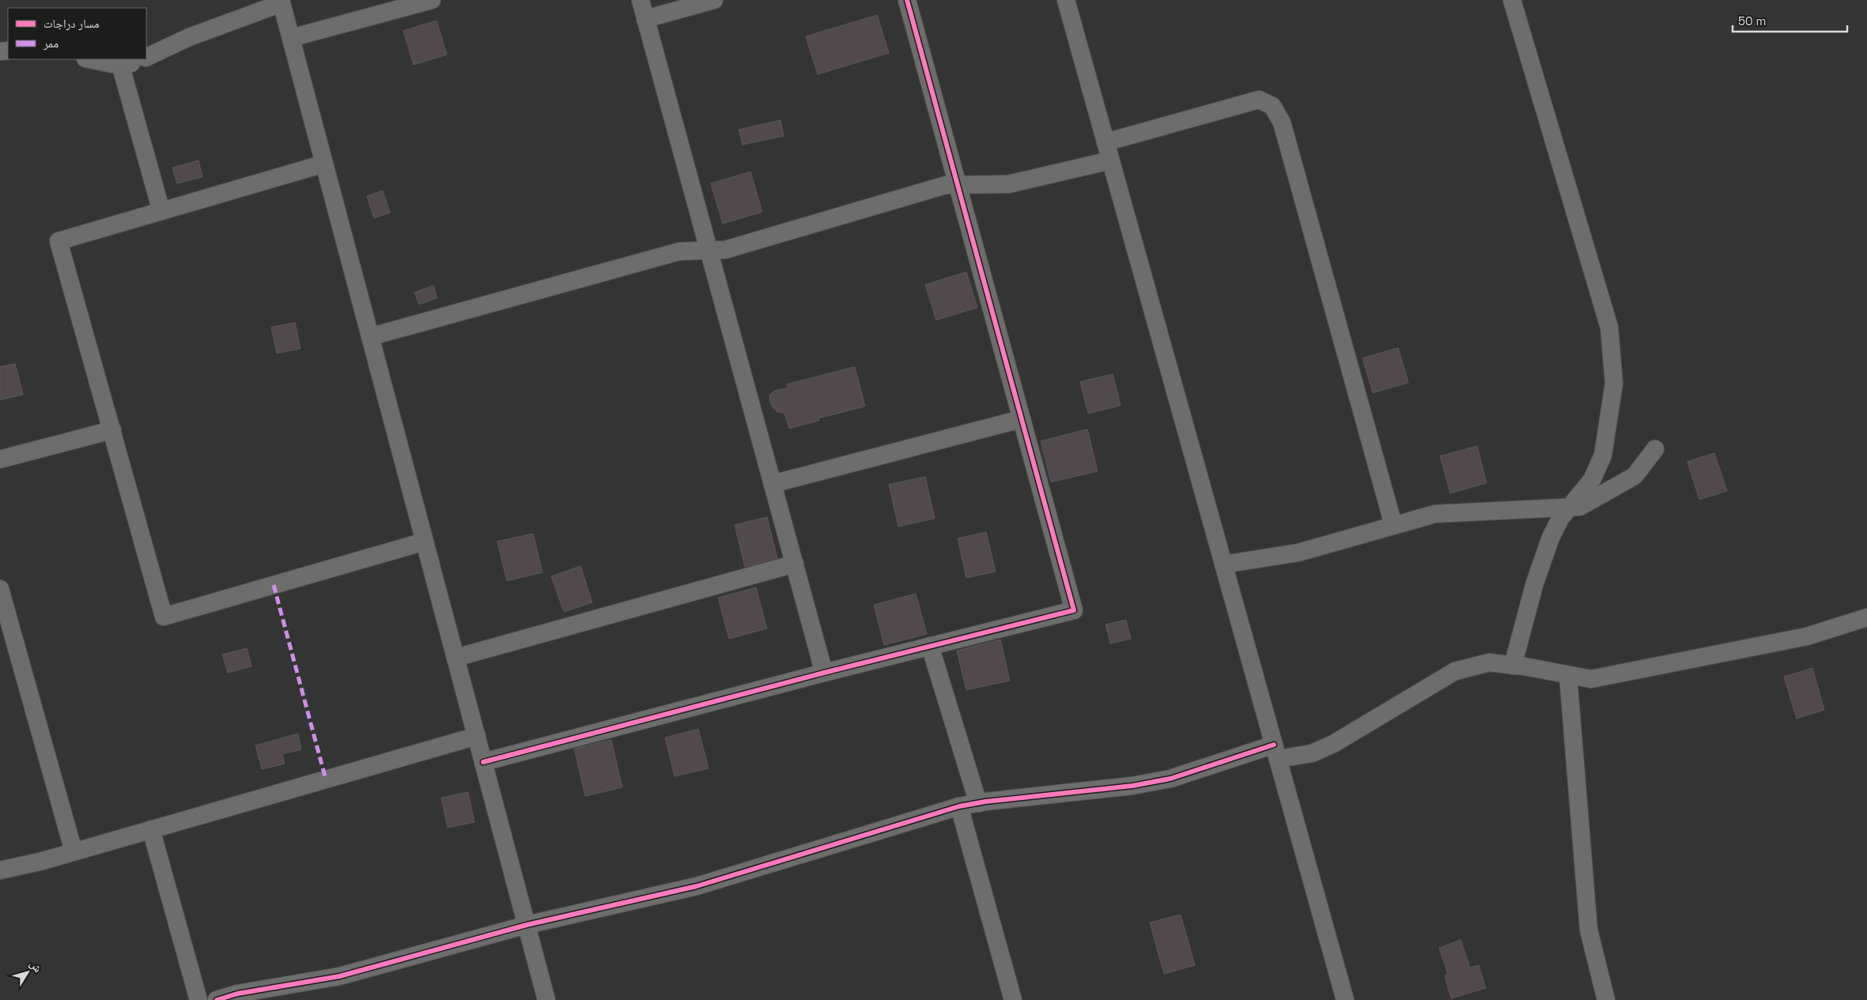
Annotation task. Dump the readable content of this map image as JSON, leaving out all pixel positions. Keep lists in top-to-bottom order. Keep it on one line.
{"legend":["مسار دراجات","ممر"],"scale_bar":"50 m","north":"top right"}
